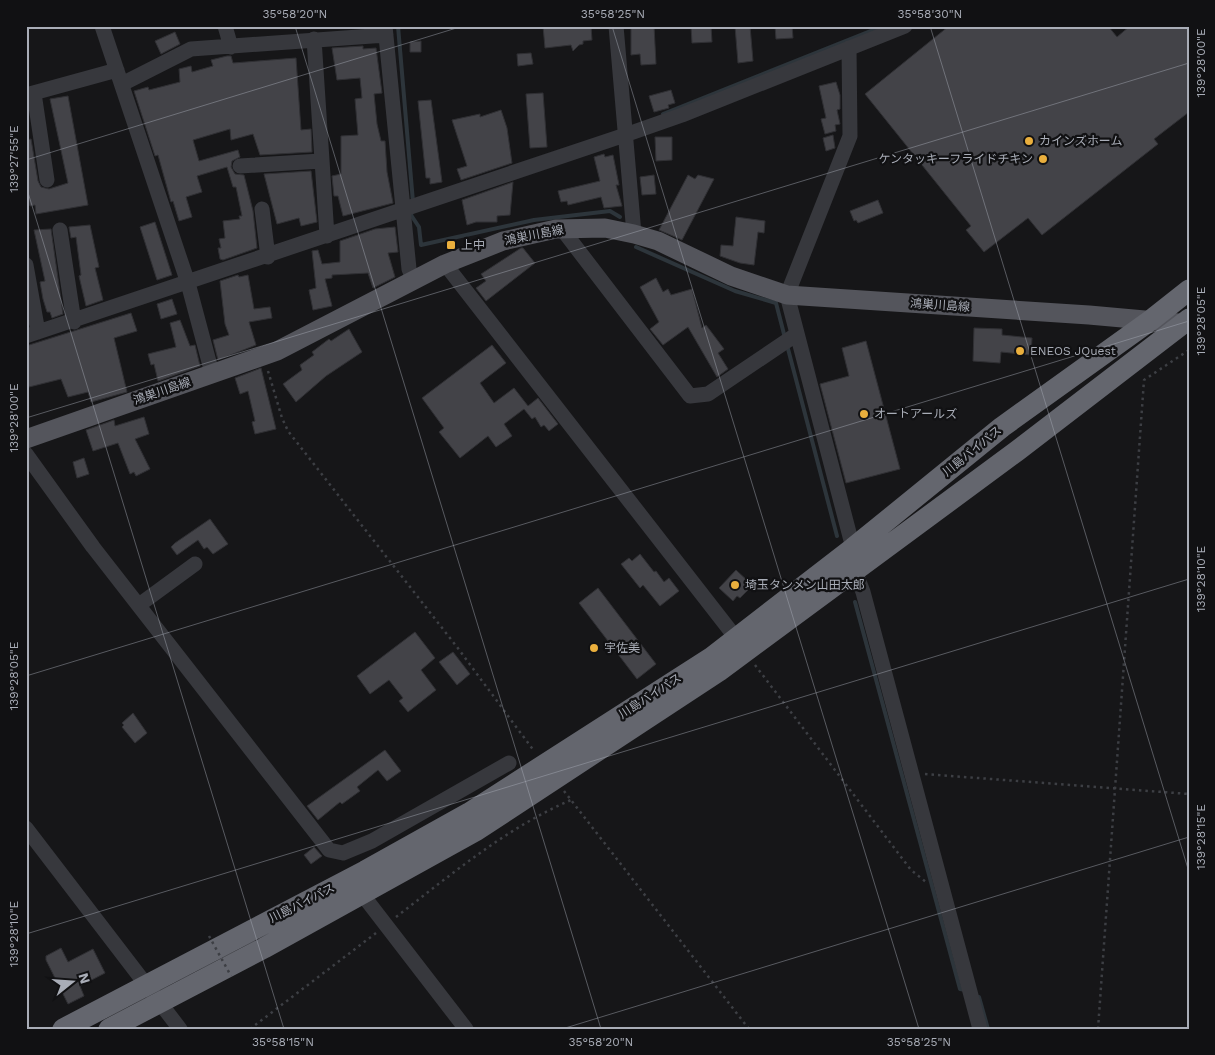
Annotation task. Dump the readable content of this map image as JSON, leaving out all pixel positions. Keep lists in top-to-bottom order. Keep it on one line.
{"streets":{"highway":["川島バイパス"],"main road":["鴻巣川島線"]},"crossings":[["鴻巣川島線","川島バイパス"]],"places":{"other":["カインズホーム","ケンタッキーフライドチキン","ENEOS JQuest","オートアールズ","埼玉タンメン山田太郎","宇佐美"],"transit":["上中"]},"north":"right","coordinates":["35°58'20\"N","35°58'25\"N","35°58'30\"N","139°28'00\"E","139°27'55\"E","139°28'05\"E","139°28'10\"E","139°28'15\"E","35°58'15\"N"]}
